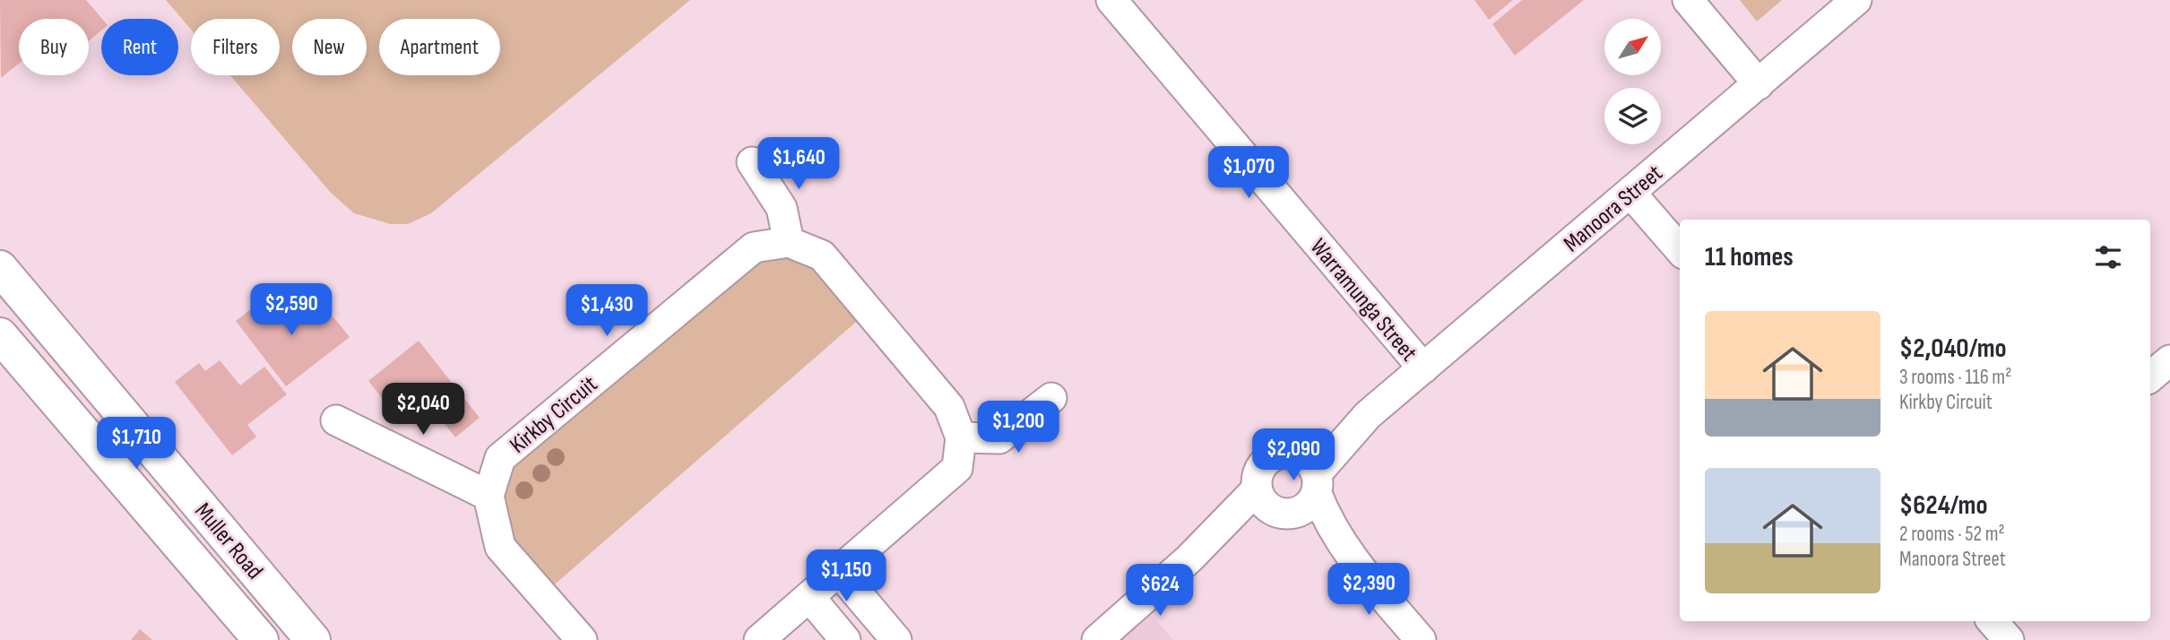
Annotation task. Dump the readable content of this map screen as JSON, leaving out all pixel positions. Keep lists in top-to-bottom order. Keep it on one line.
{"streets":{"main road":["Muller Road"],"street":["Manoora Street","Warramunga Street","Kirkby Circuit"]},"crossings":[["Manoora Street","Warramunga Street"]],"north":"top right","page":{"chip":["Buy","Rent","Filters","New","Apartment"],"price":["$1,640","$1,070","$2,590","$1,430","$2,040","$1,200","$1,710","$2,090","$1,150","$2,390","$624"],"heading":"11 homes","list":[{"name":"$2,040/mo","note":"3 rooms · 116 m² · Kirkby Circuit"},{"name":"$624/mo","note":"2 rooms · 52 m² · Manoora Street"}]}}
